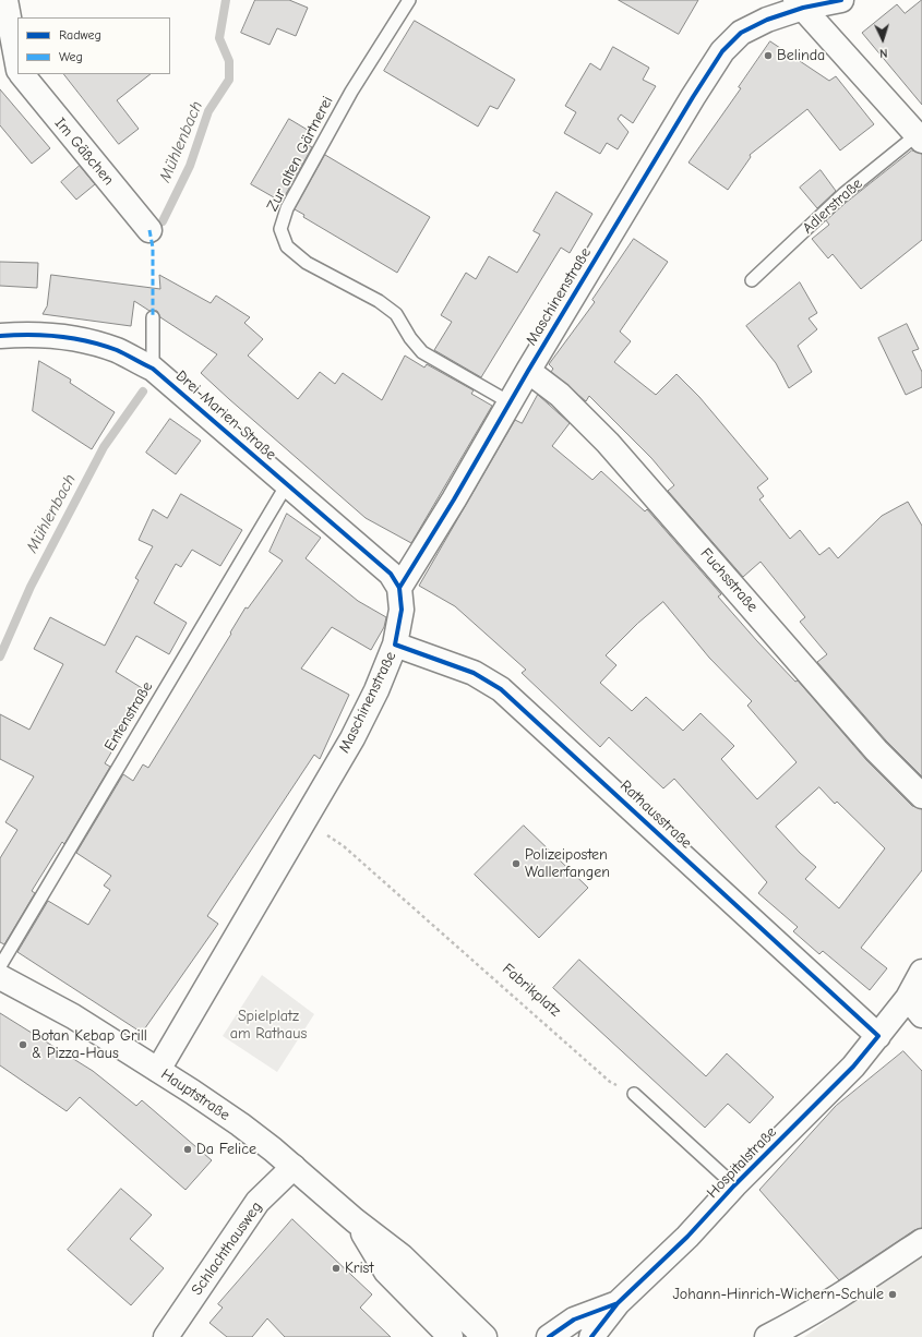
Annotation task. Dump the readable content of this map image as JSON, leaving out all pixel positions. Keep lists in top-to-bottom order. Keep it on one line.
{"streets":{"street":["Im Gäßchen","Adlerstraße","Maschinenstraße","Drei-Marien-Straße","Fuchsstraße","Rathausstraße","Hauptstraße","Hospitalstraße","Schlachthausweg"],"lane":["Zur alten Gärtnerei","Entenstraße"],"path":["Fabrikplatz"]},"crossings":[["Zur alten Gärtnerei","Maschinenstraße"],["Adlerstraße","Maschinenstraße"],["Maschinenstraße","Drei-Marien-Straße"],["Maschinenstraße","Fuchsstraße"],["Maschinenstraße","Rathausstraße"],["Maschinenstraße","Fabrikplatz"],["Maschinenstraße","Hauptstraße"],["Drei-Marien-Straße","Entenstraße"],["Rathausstraße","Hospitalstraße"],["Hauptstraße","Schlachthausweg"]],"water":["Mühlenbach"],"parks":["Spielplatz am Rathaus"],"places":["Belinda","Polizeiposten Wallerfangen","Botan Kebap Grill & Pizza-Haus","Da Felice","Krist","Johann-Hinrich-Wichern-Schule"],"legend":["Radweg","Weg"],"north":"bottom"}
